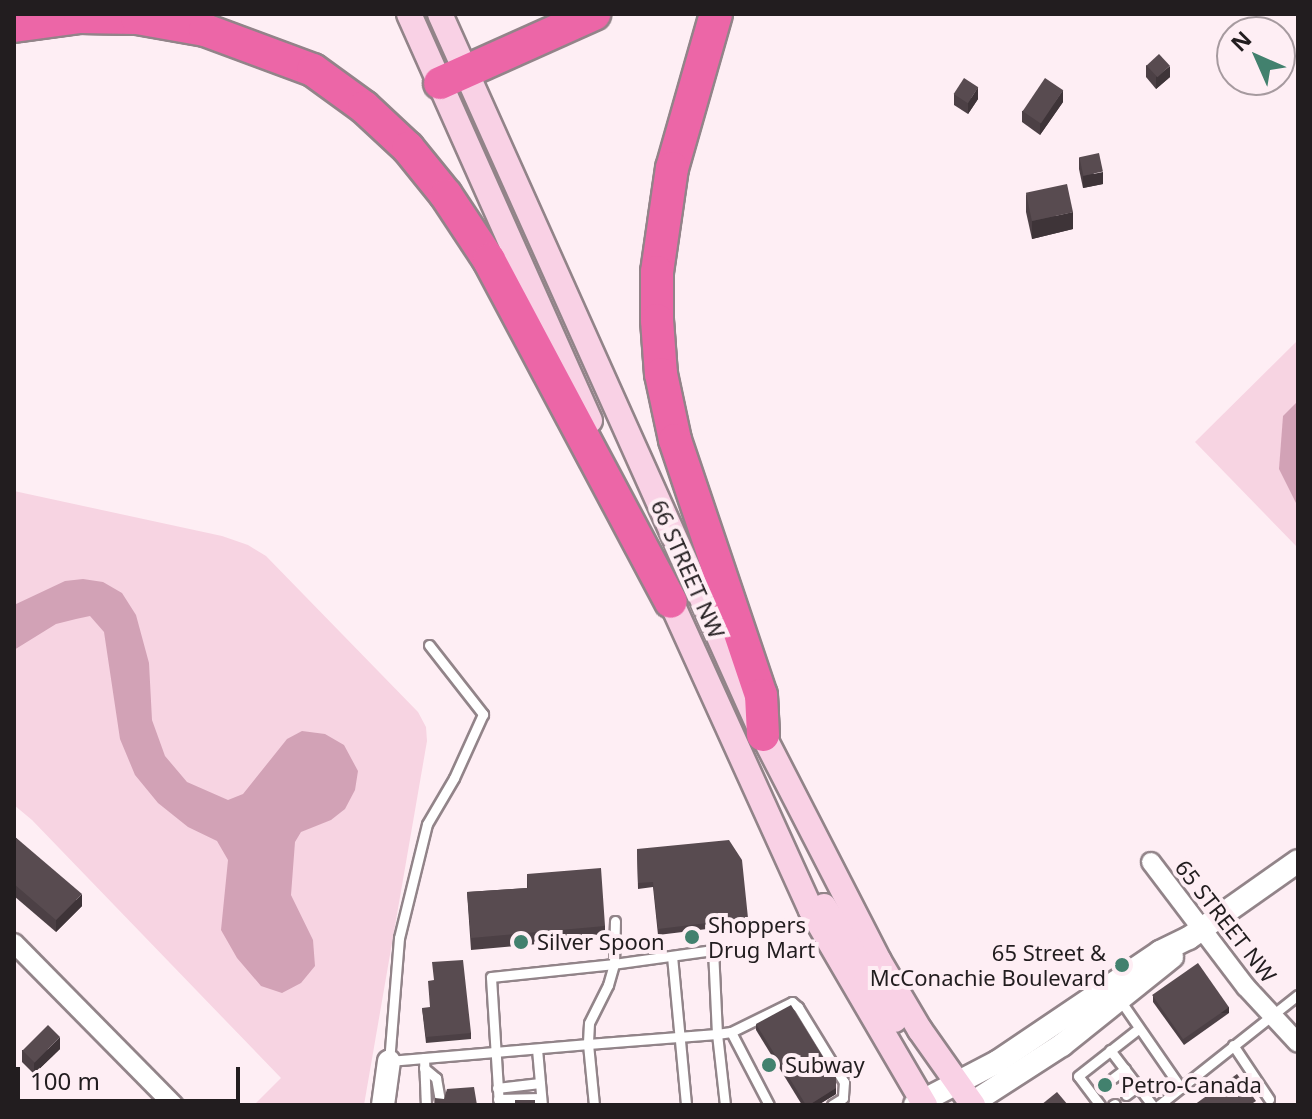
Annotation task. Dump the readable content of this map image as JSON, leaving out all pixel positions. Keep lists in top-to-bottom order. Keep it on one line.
{"streets":{"main road":["66 STREET NW"],"street":["65 STREET NW"]},"places":["Shoppers Drug Mart","Silver Spoon","65 Street & McConachie Boulevard","Subway","Petro-Canada"],"scale_bar":"100 m","north":"top left"}
